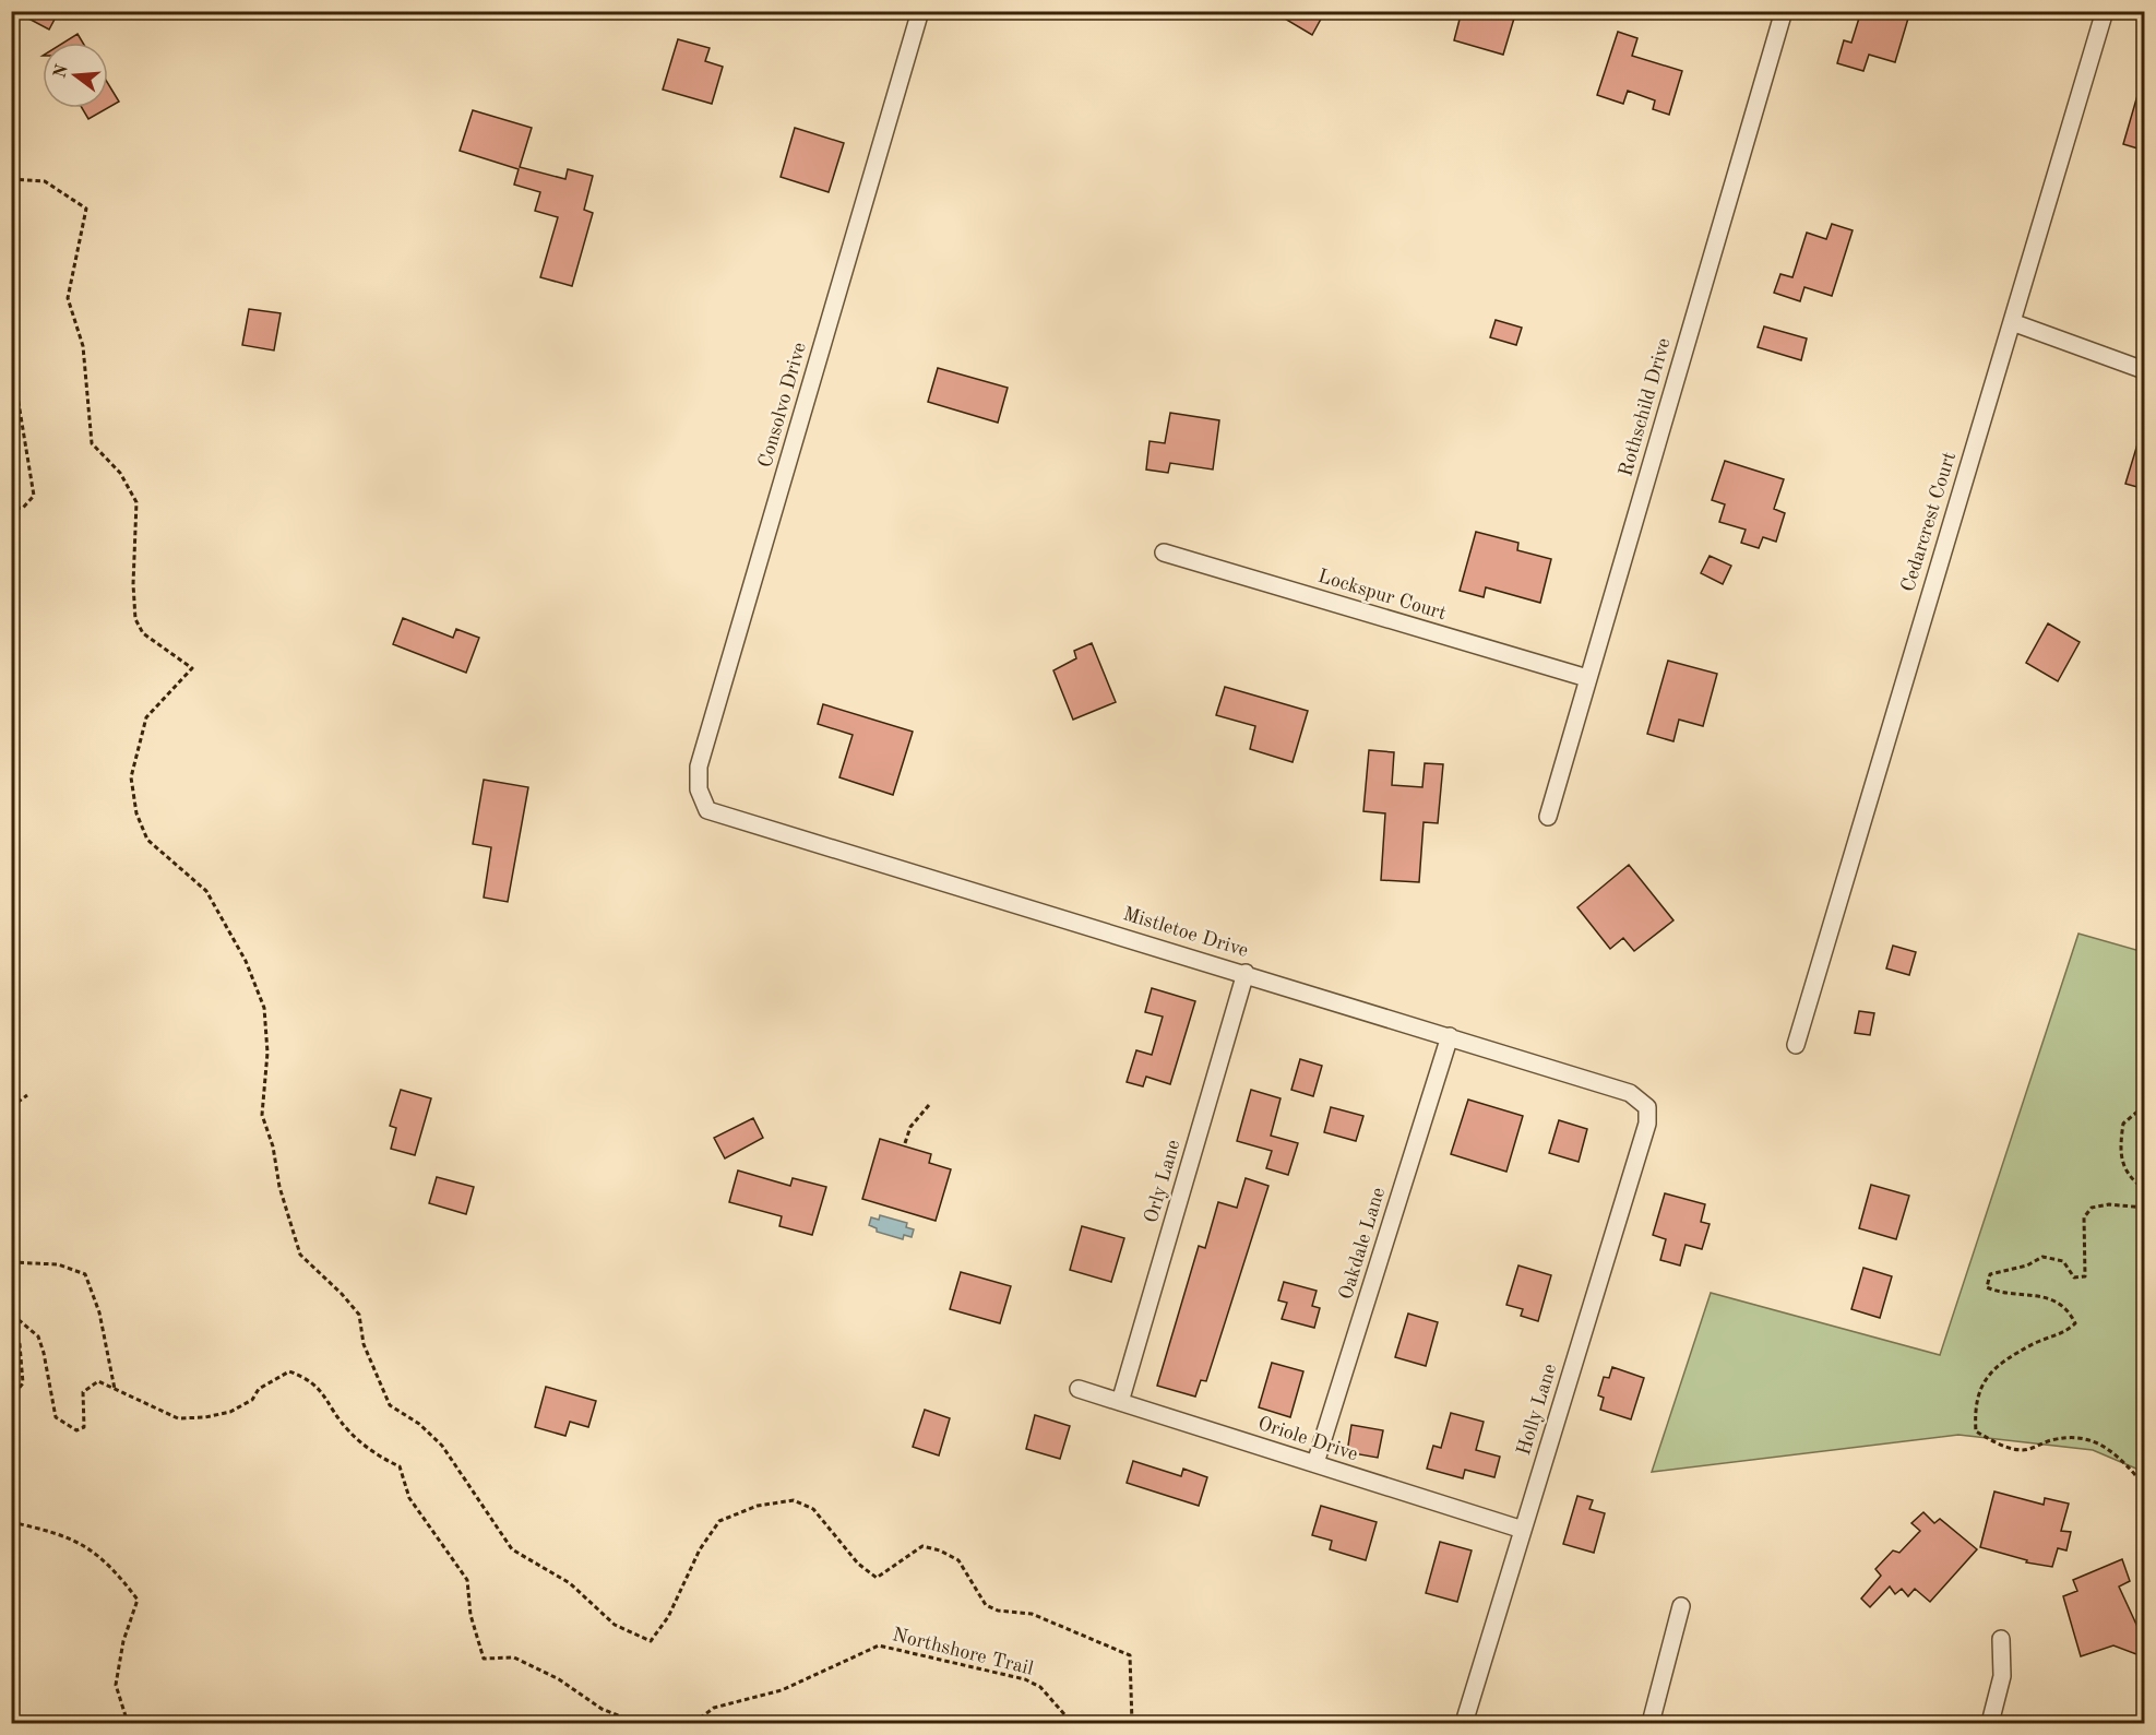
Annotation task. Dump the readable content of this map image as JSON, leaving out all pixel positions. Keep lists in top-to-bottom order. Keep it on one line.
{"streets":{"street":["Consolvo Drive","Rothschild Drive","Cedarcrest Court","Lockspur Court","Mistletoe Drive","Orly Lane","Oakdale Lane","Holly Lane","Oriole Drive"],"path":["Northshore Trail"]},"crossings":[["Consolvo Drive","Mistletoe Drive"],["Rothschild Drive","Lockspur Court"],["Mistletoe Drive","Orly Lane"],["Mistletoe Drive","Oakdale Lane"],["Mistletoe Drive","Holly Lane"],["Orly Lane","Oriole Drive"],["Oakdale Lane","Oriole Drive"],["Holly Lane","Oriole Drive"]],"north":"left"}
